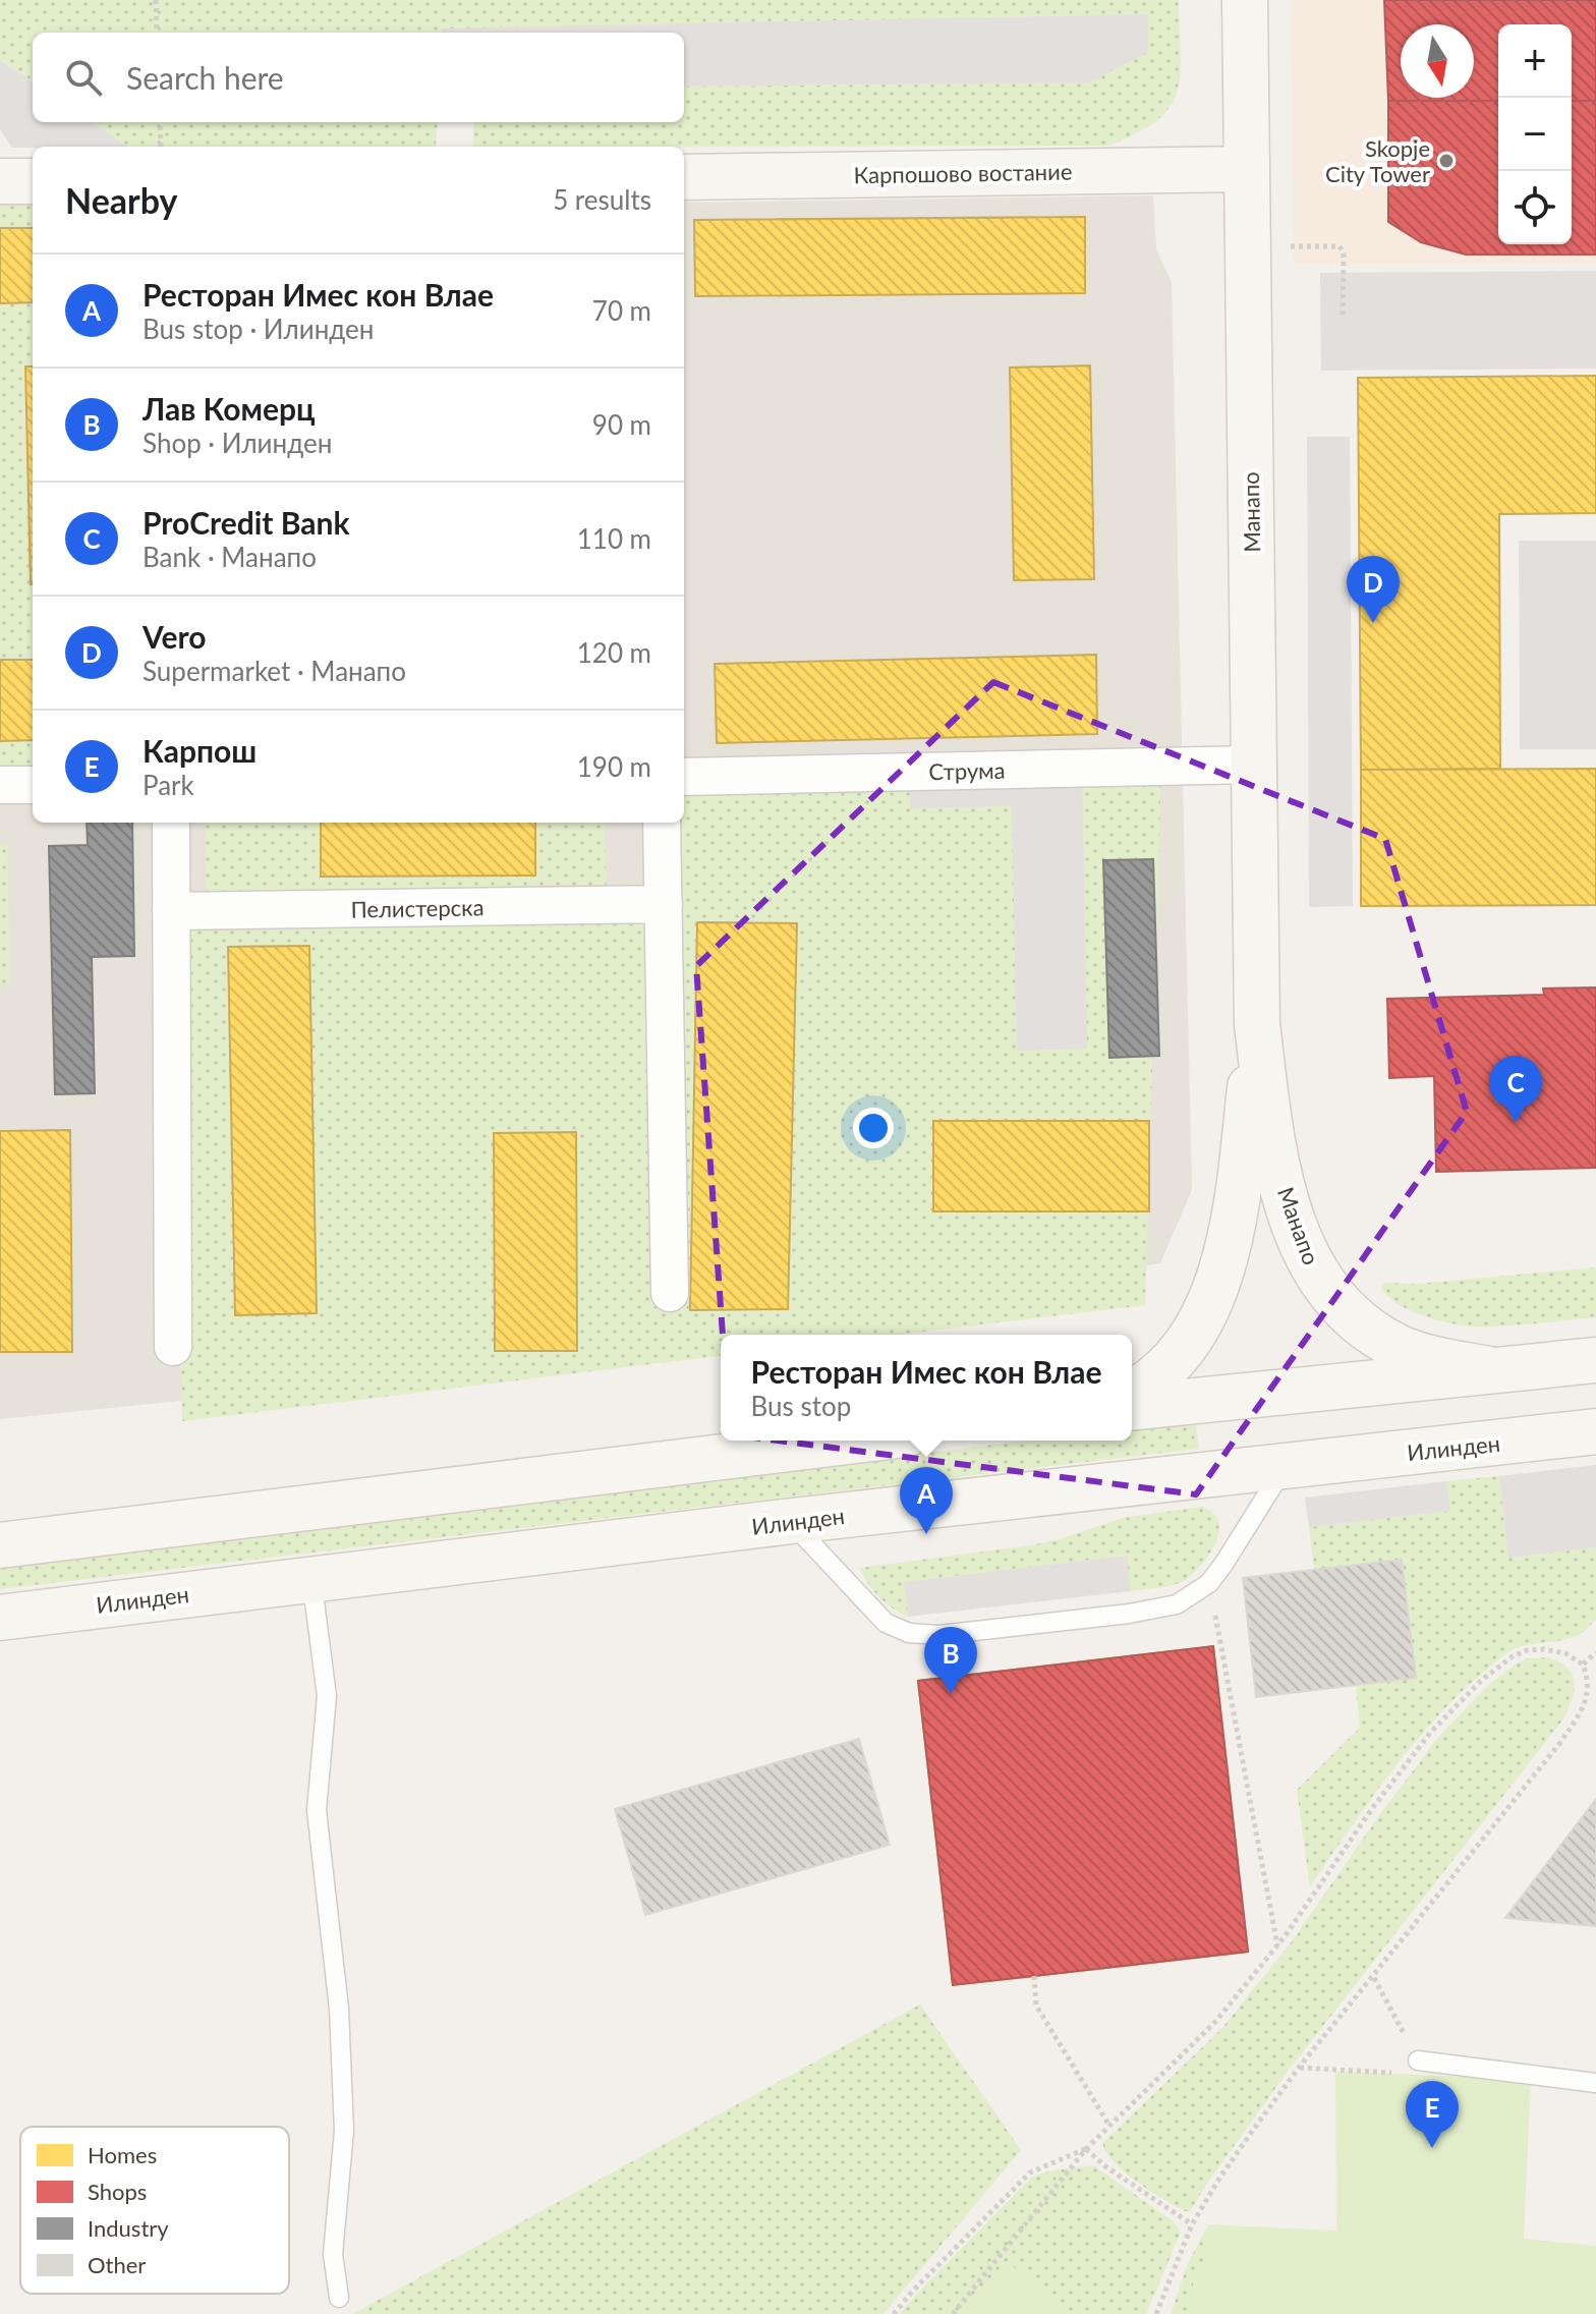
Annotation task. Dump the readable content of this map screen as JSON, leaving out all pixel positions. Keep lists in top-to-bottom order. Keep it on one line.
{"streets":{"street":["Карпошово востание","Манапо","Струма","Пелистерска","Илинден"]},"crossings":[["Карпошово востание","Манапо"],["Манапо","Струма"]],"places":["Skopje City Tower"],"legend":["Homes","Shops","Industry","Other"],"north":"bottom","page":{"map_buttons":["+","−"],"search":"Search here","heading":["Nearby","5 results"],"list":[{"mark":"A","name":"Ресторан Имес кон Влае","note":"Bus stop · Илинден","value":"70 m"},{"mark":"B","name":"Лав Комерц","note":"Shop · Илинден","value":"90 m"},{"mark":"C","name":"ProCredit Bank","note":"Bank · Манапо","value":"110 m"},{"mark":"D","name":"Vero","note":"Supermarket · Манапо","value":"120 m"},{"mark":"E","name":"Карпош","note":"Park","value":"190 m"}],"pins":["D","C","A","B","E"],"popup":["Ресторан Имес кон Влае","Bus stop"]}}
